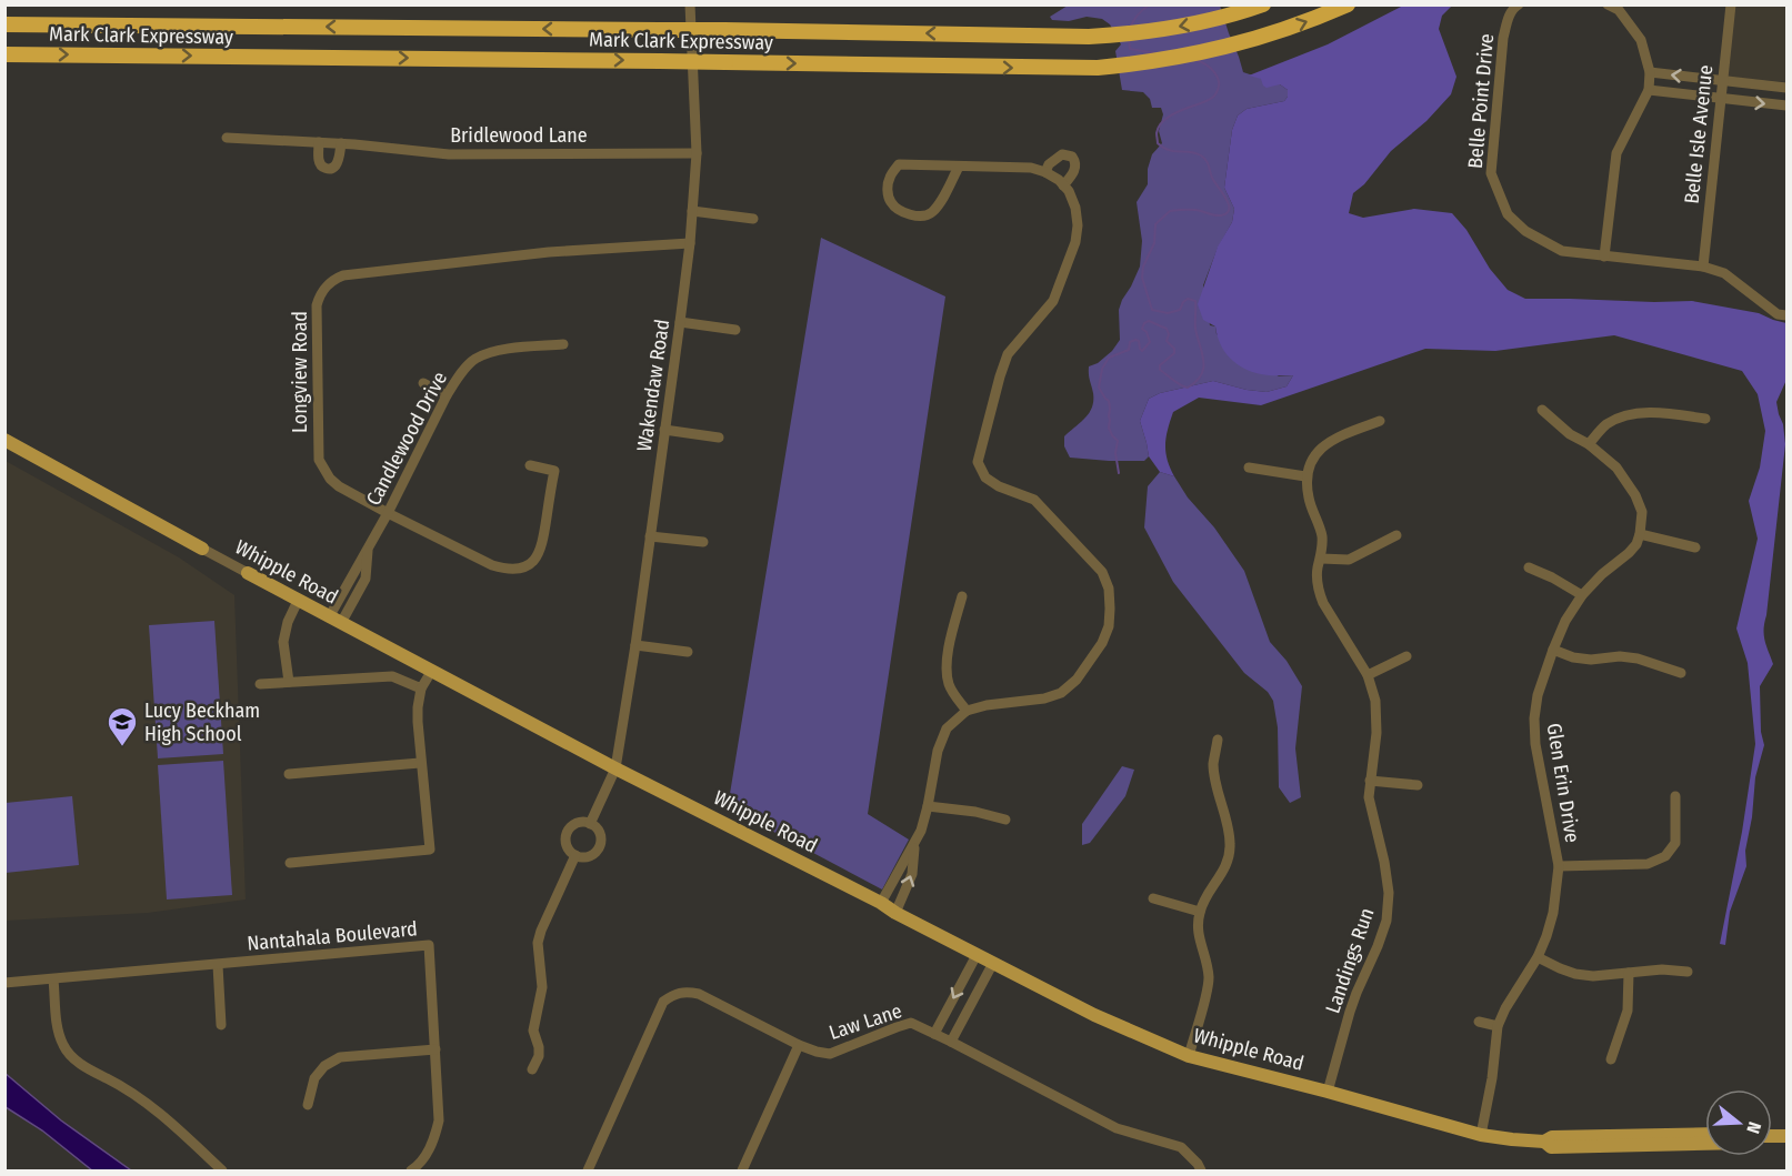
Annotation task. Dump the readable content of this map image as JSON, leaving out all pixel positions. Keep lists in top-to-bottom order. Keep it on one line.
{"streets":{"highway":["Mark Clark Expressway"],"main road":["Whipple Road"],"street":["Belle Point Drive","Belle Isle Avenue","Bridlewood Lane","Longview Road","Wakendaw Road","Candlewood Drive","Glen Erin Drive","Nantahala Boulevard","Landings Run","Law Lane"]},"crossings":[["Belle Point Drive","Belle Isle Avenue"],["Bridlewood Lane","Wakendaw Road"],["Longview Road","Wakendaw Road"],["Longview Road","Candlewood Drive"],["Wakendaw Road","Whipple Road"],["Candlewood Drive","Whipple Road"],["Whipple Road","Glen Erin Drive"],["Whipple Road","Landings Run"]],"places":{"school or university":["Lucy Beckham High School"]},"north":"right"}
